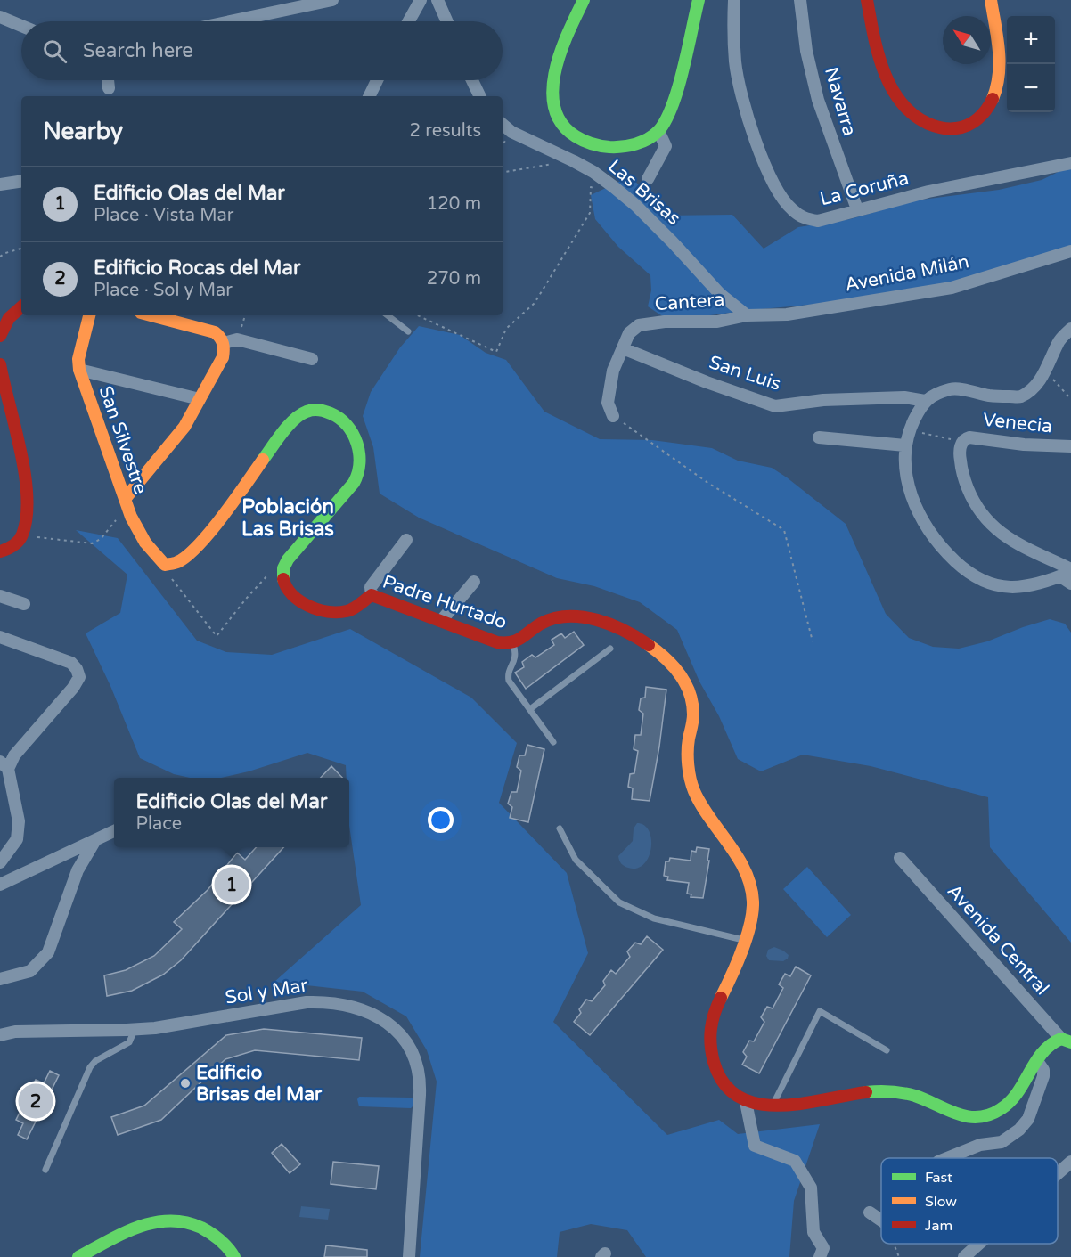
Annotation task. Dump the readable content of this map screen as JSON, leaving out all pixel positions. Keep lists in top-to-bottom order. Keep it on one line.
{"streets":{"street":["Navarra","La Coruña","Las Brisas","Avenida Milán","Cantera","San Luis","Venecia","San Silvestre","Padre Hurtado","Avenida Central","Sol y Mar"]},"crossings":[["Navarra","La Coruña"],["Las Brisas","Avenida Milán"],["Las Brisas","Cantera"],["Avenida Milán","Cantera"],["Cantera","San Luis"]],"districts":["Población Las Brisas"],"places":["Edificio Brisas del Mar"],"legend":["Fast","Slow","Jam"],"north":"top left","page":{"map_buttons":["+","−"],"search":"Search here","heading":["Nearby","2 results"],"list":[{"mark":"1","name":"Edificio Olas del Mar","note":"Place · Vista Mar","value":"120 m"},{"mark":"2","name":"Edificio Rocas del Mar","note":"Place · Sol y Mar","value":"270 m"}],"popup":["Edificio Olas del Mar","Place"],"pins":["1","2"]}}
